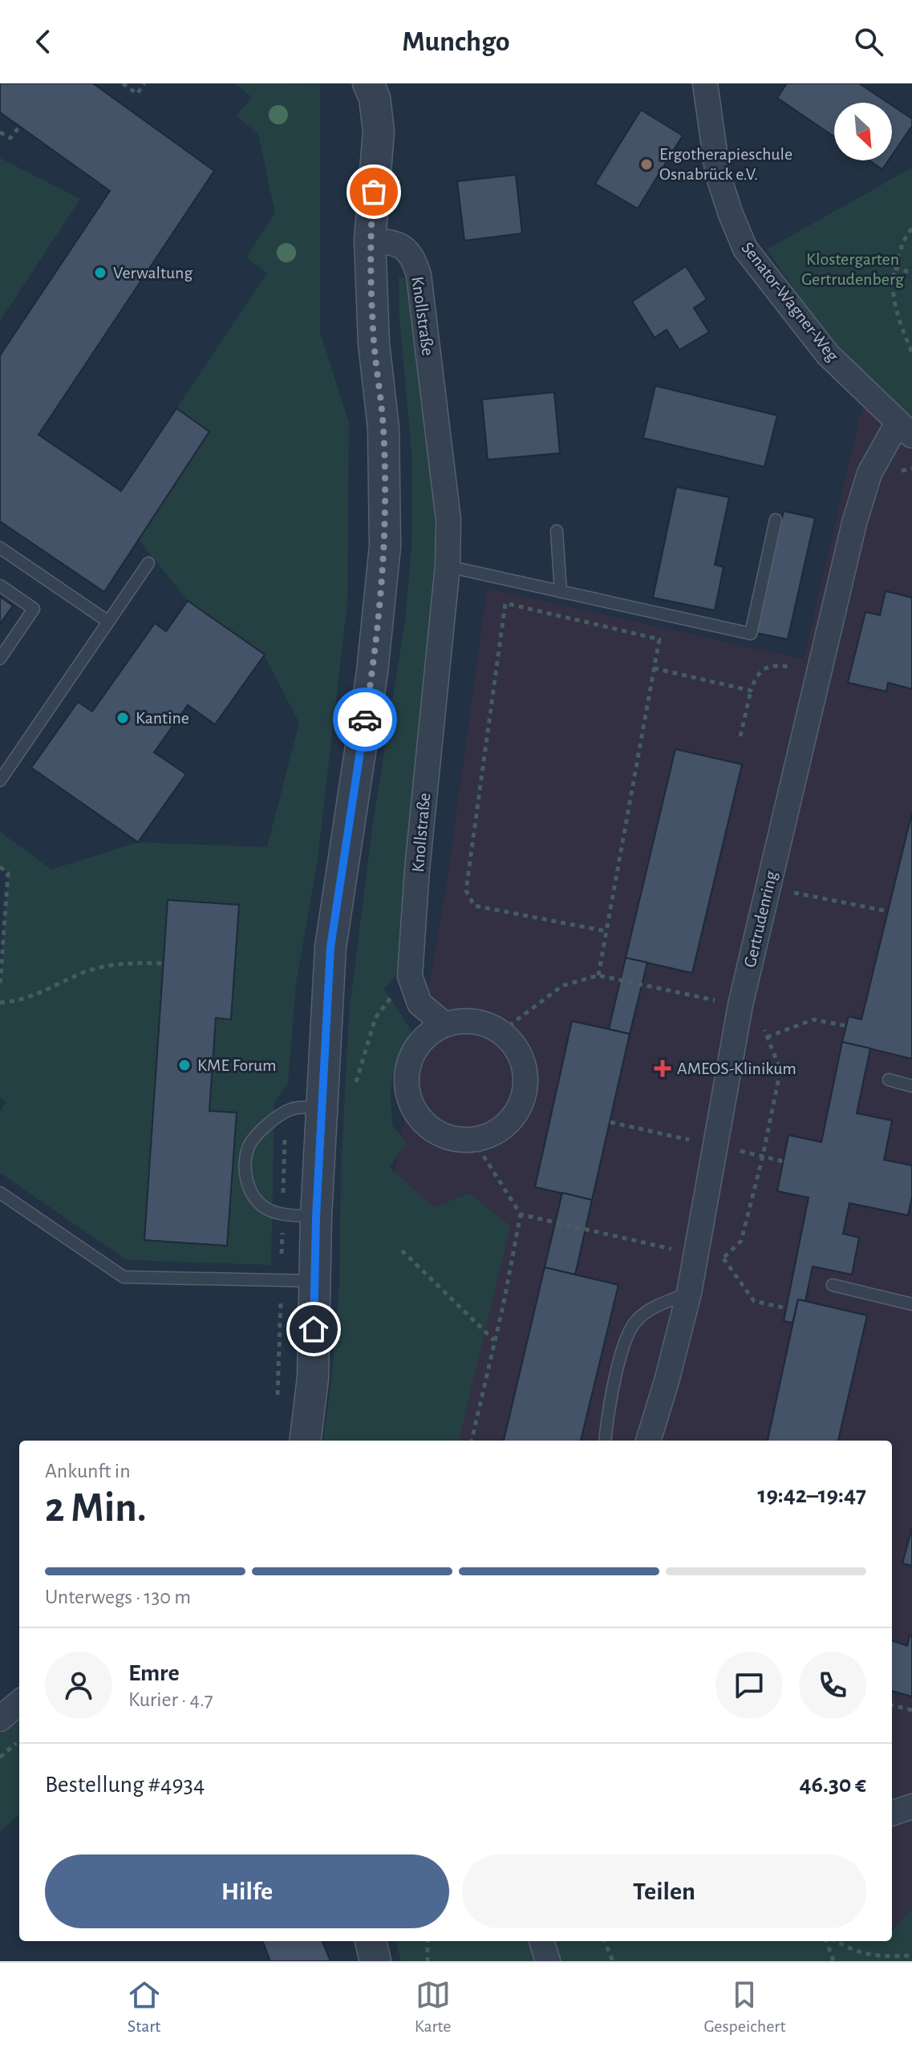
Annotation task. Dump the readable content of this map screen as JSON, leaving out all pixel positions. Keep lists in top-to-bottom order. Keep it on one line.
{"streets":{"street":["Senator-Wagner-Weg","Knollstraße","Gertrudenring"]},"crossings":[["Senator-Wagner-Weg","Gertrudenring"]],"parks":["Klostergarten Gertrudenberg"],"places":{"other":["Ergotherapieschule Osnabrück e.V.","Verwaltung","Kantine","KME Forum"],"health":["AMEOS-Klinikum"]},"north":"bottom right","page":{"header":"Munchgo","heading":["2 Min.","Ankunft in","19:42–19:47"],"panel":["Emre","Kurier · 4.7","Bestellung #4934","46.30 €"],"bar":"Unterwegs · 130 m","buttons":["Hilfe","Teilen"],"tabs":["Start","Karte","Gespeichert"]}}
